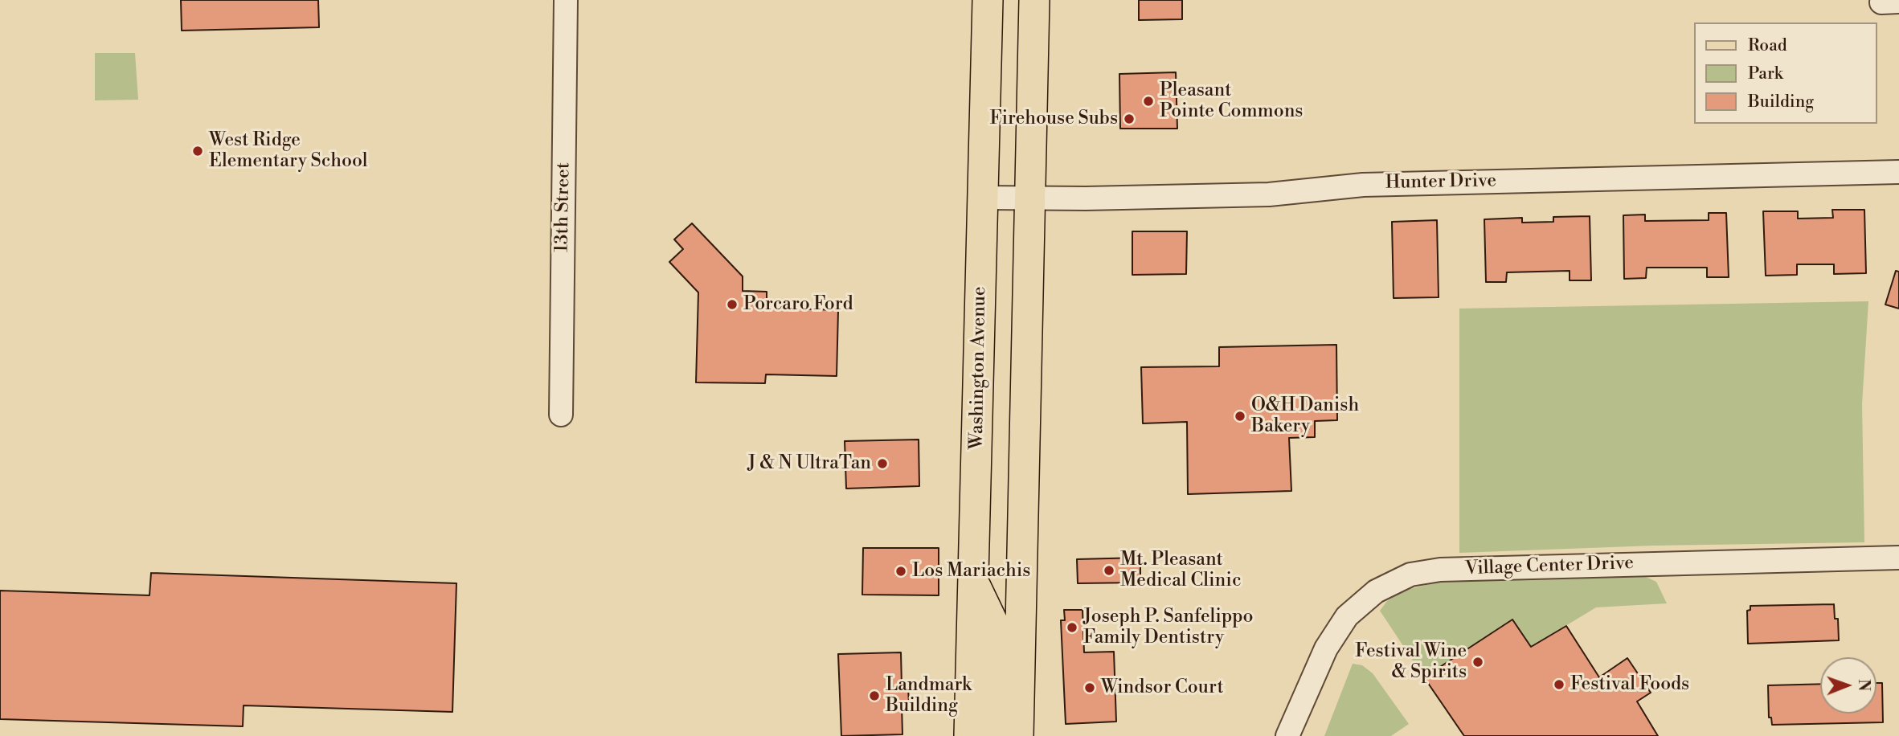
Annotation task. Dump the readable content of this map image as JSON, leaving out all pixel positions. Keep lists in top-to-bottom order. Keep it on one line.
{"streets":{"main road":["Washington Avenue"],"street":["Hunter Drive","13th Street","Village Center Drive"]},"crossings":[["Hunter Drive","Washington Avenue"]],"places":["Pleasant Pointe Commons","Firehouse Subs","West Ridge Elementary School","Porcaro Ford","O&H Danish Bakery","J & N UltraTan","Mt. Pleasant Medical Clinic","Los Mariachis","Joseph P. Sanfelippo Family Dentistry","Festival Wine & Spirits","Festival Foods","Windsor Court","Landmark Building"],"legend":["Road","Park","Building"],"north":"right"}
